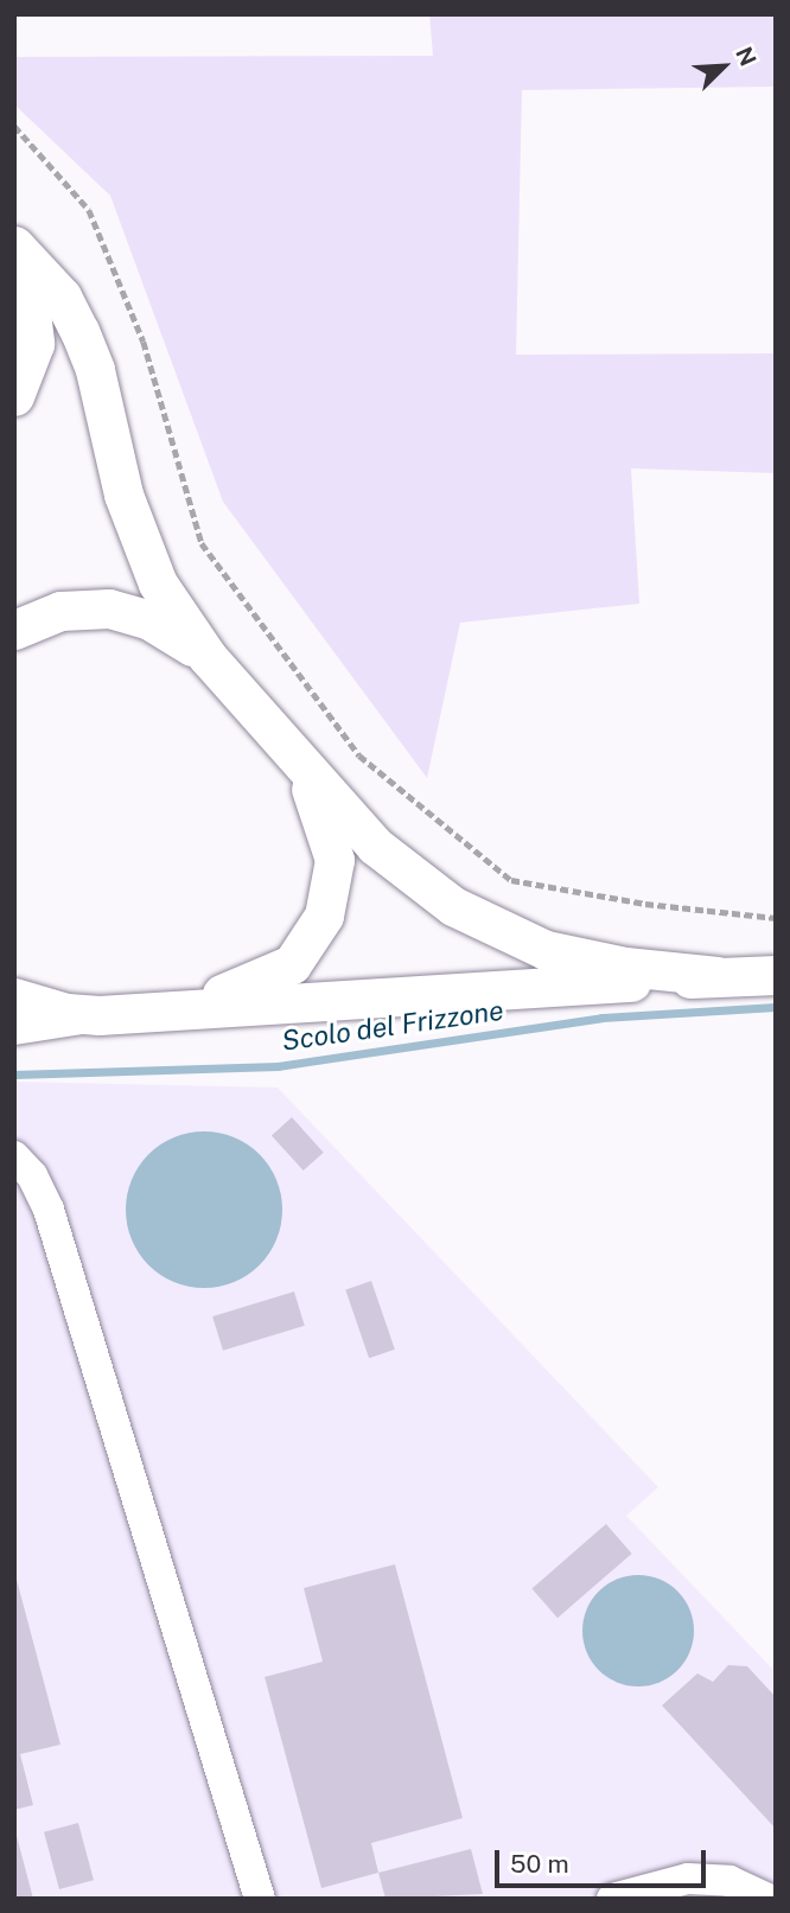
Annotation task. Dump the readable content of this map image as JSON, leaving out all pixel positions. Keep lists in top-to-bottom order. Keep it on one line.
{"water":["Scolo del Frizzone"],"scale_bar":"50 m","north":"top right"}
